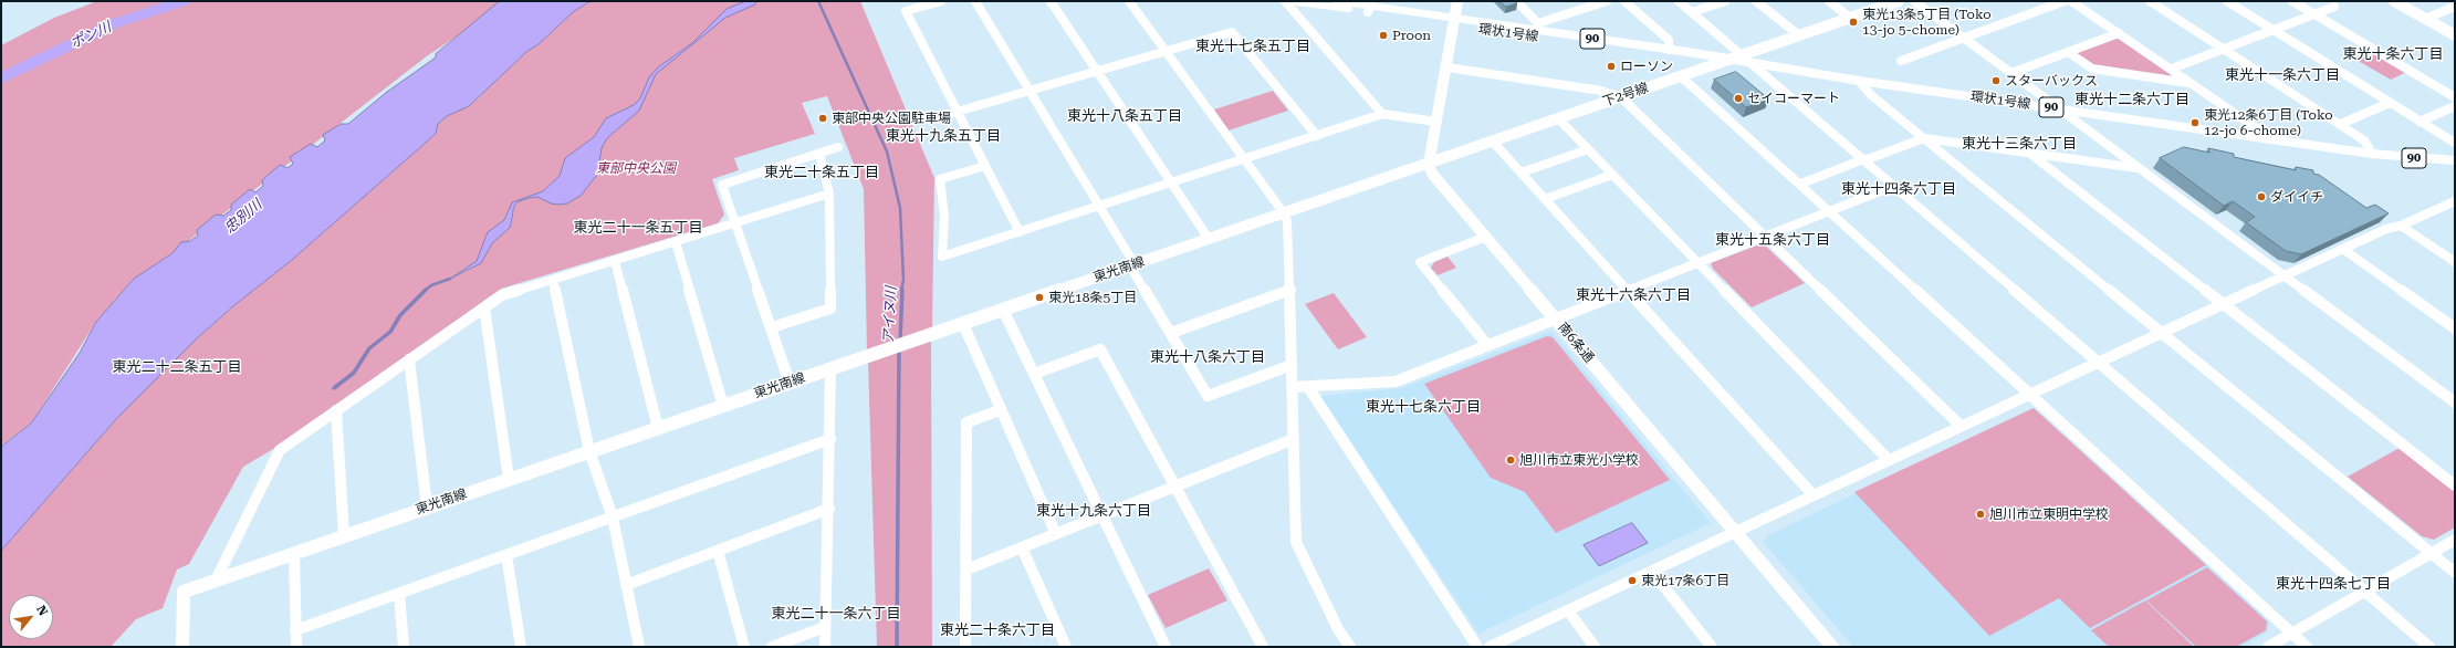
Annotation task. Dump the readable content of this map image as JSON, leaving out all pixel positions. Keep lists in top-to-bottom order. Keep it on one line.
{"streets":{"main road":["環状1号線","90"],"street":["下2号線","東光南線","南6条通"]},"crossings":[["環状1号線","下2号線"],["下2号線","東光南線"],["下2号線","南6条通"],["東光南線","南6条通"]],"districts":["東光十七条五丁目","東光十条六丁目","東光十一条六丁目","東光十二条六丁目","東光十八条五丁目","東光十九条五丁目","東光十三条六丁目","東光二十条五丁目","東光十四条六丁目","東光二十一条五丁目","東光十五条六丁目","東光十六条六丁目","東光十八条六丁目","東光二十二条五丁目","東光十七条六丁目","東光十九条六丁目","東光十四条七丁目","東光二十一条六丁目","東光二十条六丁目"],"water":["ポン川","忠別川","アイヌ川"],"parks":["東部中央公園"],"places":["東光13条5丁目 (Toko 13-jo 5-chome)","Proon","ローソン","スターバックス","セイコーマート","東部中央公園駐車場","東光12条6丁目 (Toko 12-jo 6-chome)","ダイイチ","東光18条5丁目","旭川市立東光小学校","旭川市立東明中学校","東光17条6丁目"],"north":"top right"}
